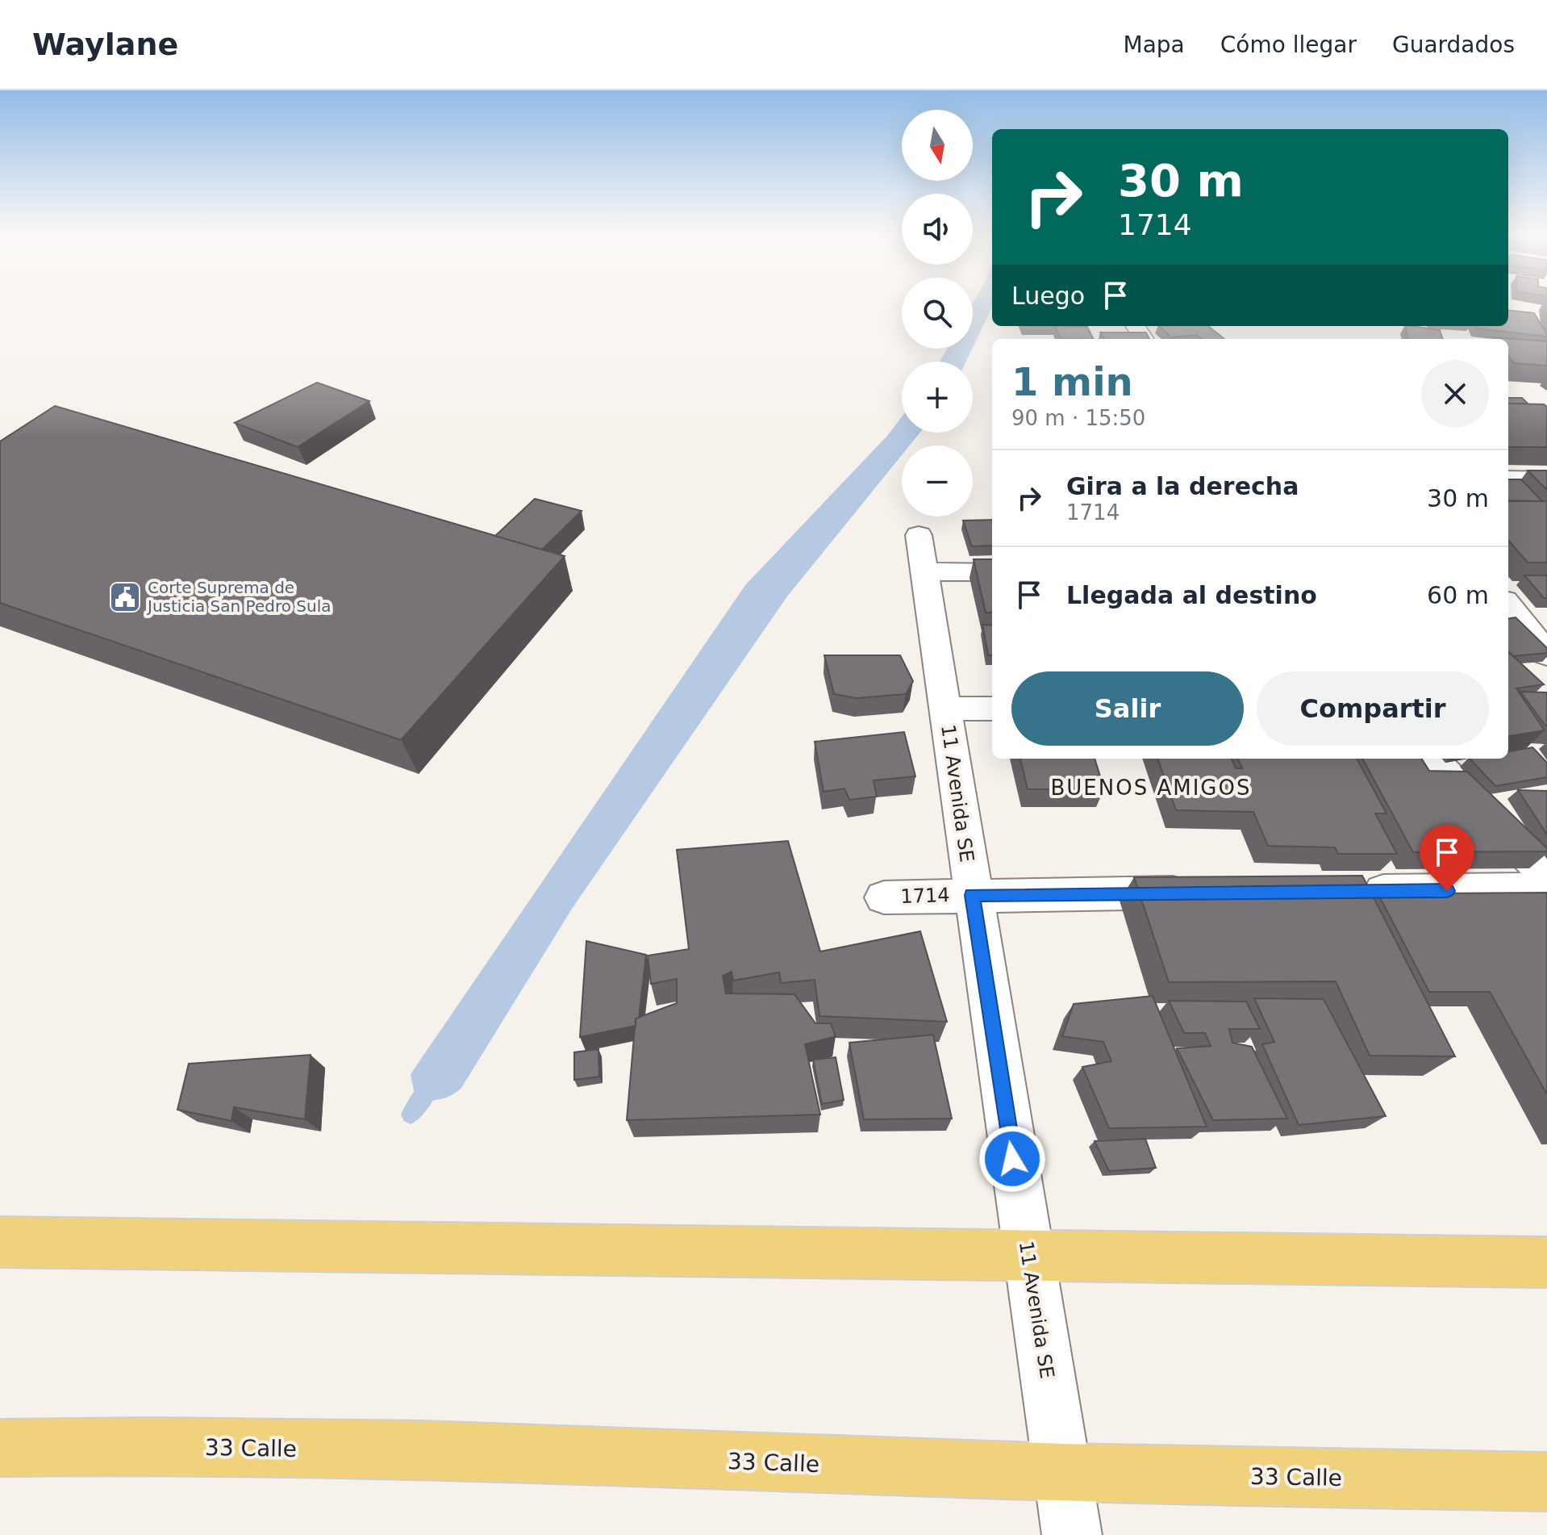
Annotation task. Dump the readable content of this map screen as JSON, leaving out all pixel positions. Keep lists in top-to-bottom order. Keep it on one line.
{"streets":{"main road":["33 Calle"],"street":["11 Avenida SE","1714"]},"crossings":[["11 Avenida SE","1714"],["11 Avenida SE","33 Calle"]],"districts":["BUENOS AMIGOS"],"places":{"public building":["Corte Suprema de Justicia San Pedro Sula"]},"north":"bottom","page":{"header":"Waylane","nav":["Mapa","Cómo llegar","Guardados"],"map_buttons":["+","−"],"turn":["30 m","1714"],"then":"Luego","heading":["1 min","90 m · 15:50"],"list":[{"name":"Gira a la derecha","note":"1714","value":"30 m"},{"name":"Llegada al destino","value":"60 m"}],"buttons":["Salir","Compartir"]}}
